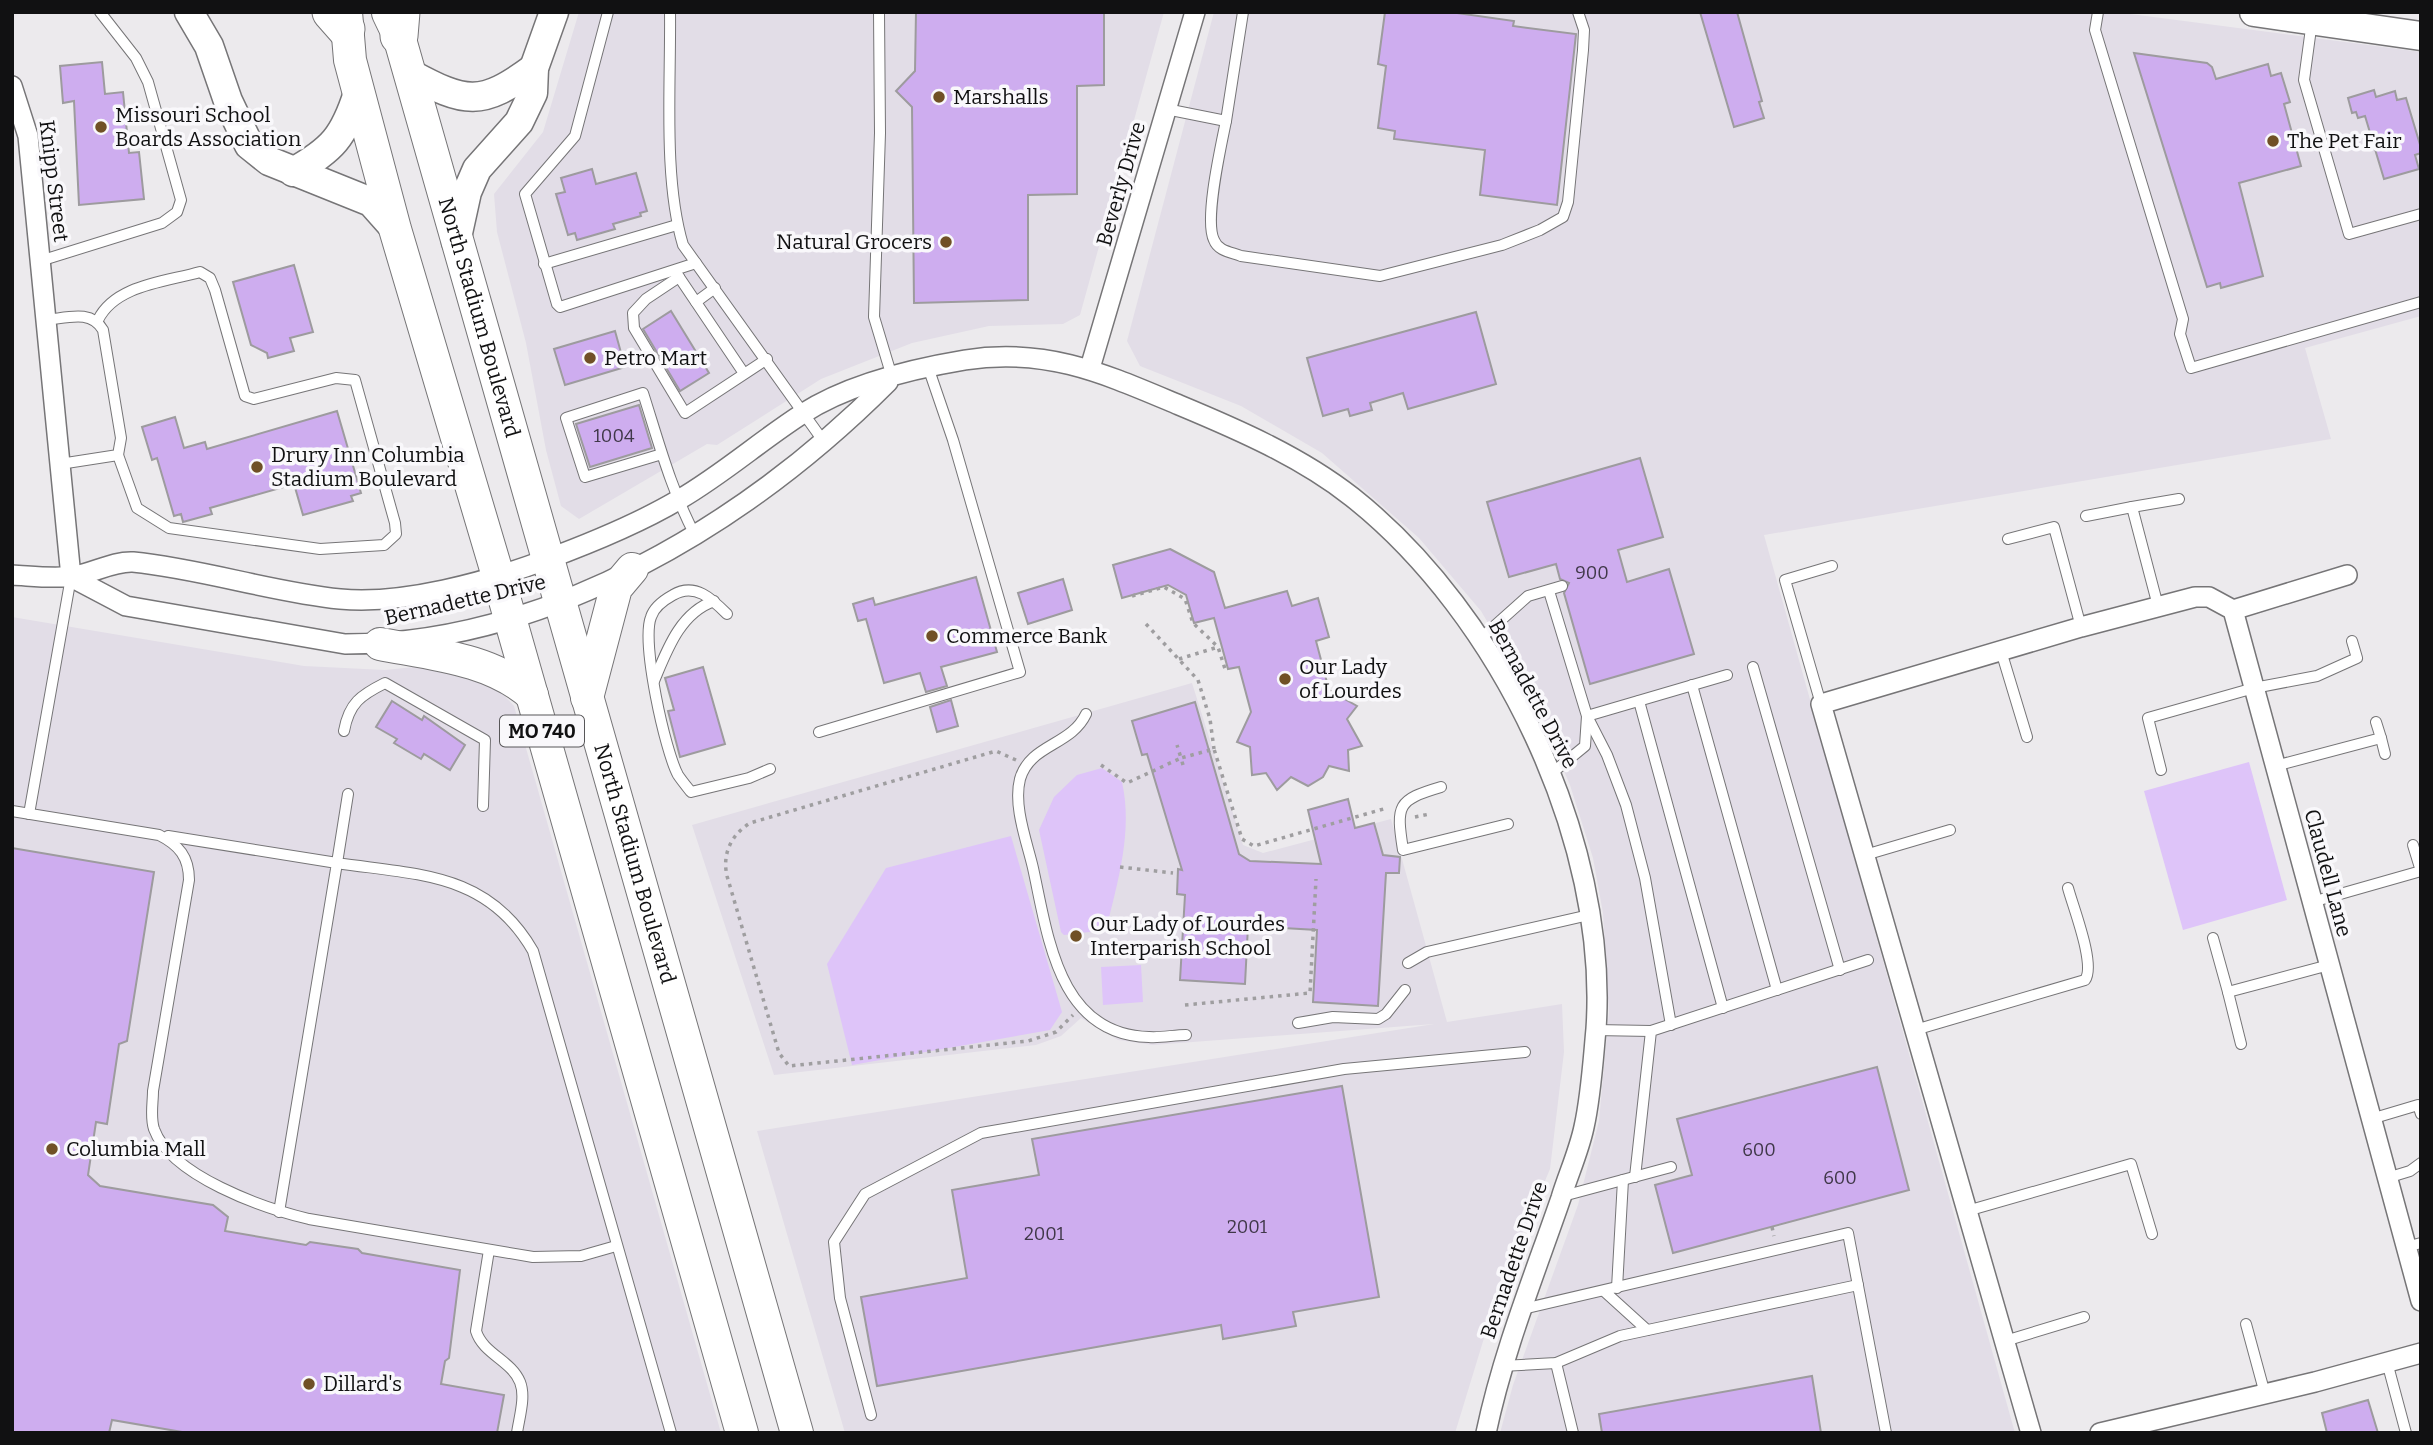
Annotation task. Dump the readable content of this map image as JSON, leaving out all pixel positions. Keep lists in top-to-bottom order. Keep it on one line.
{"streets":{"main road":["North Stadium Boulevard","MO 740"],"street":["Knipp Street","Beverly Drive","Bernadette Drive","Claudell Lane"]},"crossings":[["Knipp Street","Bernadette Drive"],["Beverly Drive","Bernadette Drive"],["North Stadium Boulevard","Bernadette Drive"],["Bernadette Drive","MO 740"]],"places":["Marshalls","Missouri School Boards Association","The Pet Fair","Natural Grocers","Petro Mart","Drury Inn Columbia Stadium Boulevard","Commerce Bank","Our Lady of Lourdes","Our Lady of Lourdes Interparish School","Columbia Mall","Dillard's"],"house_numbers":["1004","900","600","600","2001","2001"]}
